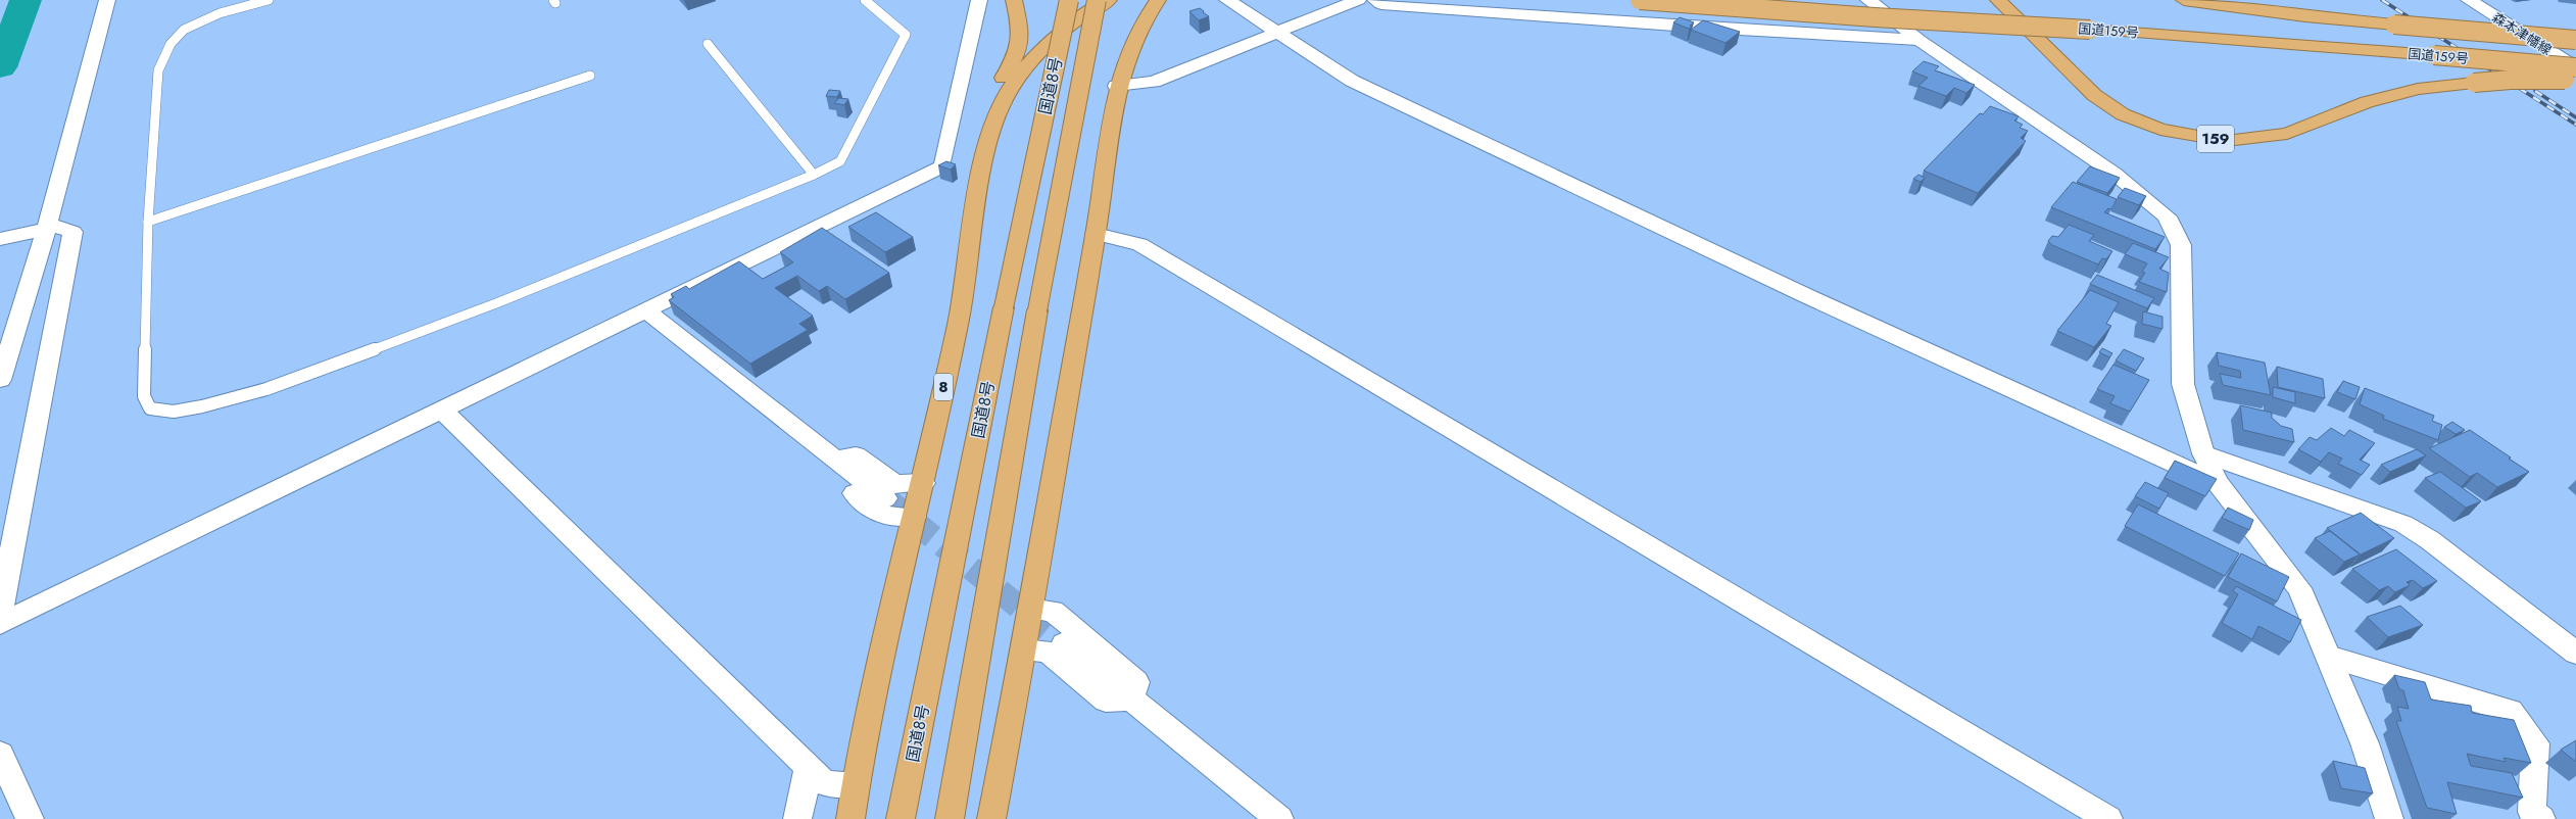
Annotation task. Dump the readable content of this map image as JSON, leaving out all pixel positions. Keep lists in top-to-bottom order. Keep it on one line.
{"streets":{"highway":["国道159号","国道8号","159","8"],"street":["森本津幡線"]},"crossings":[["国道159号","森本津幡線"]]}
